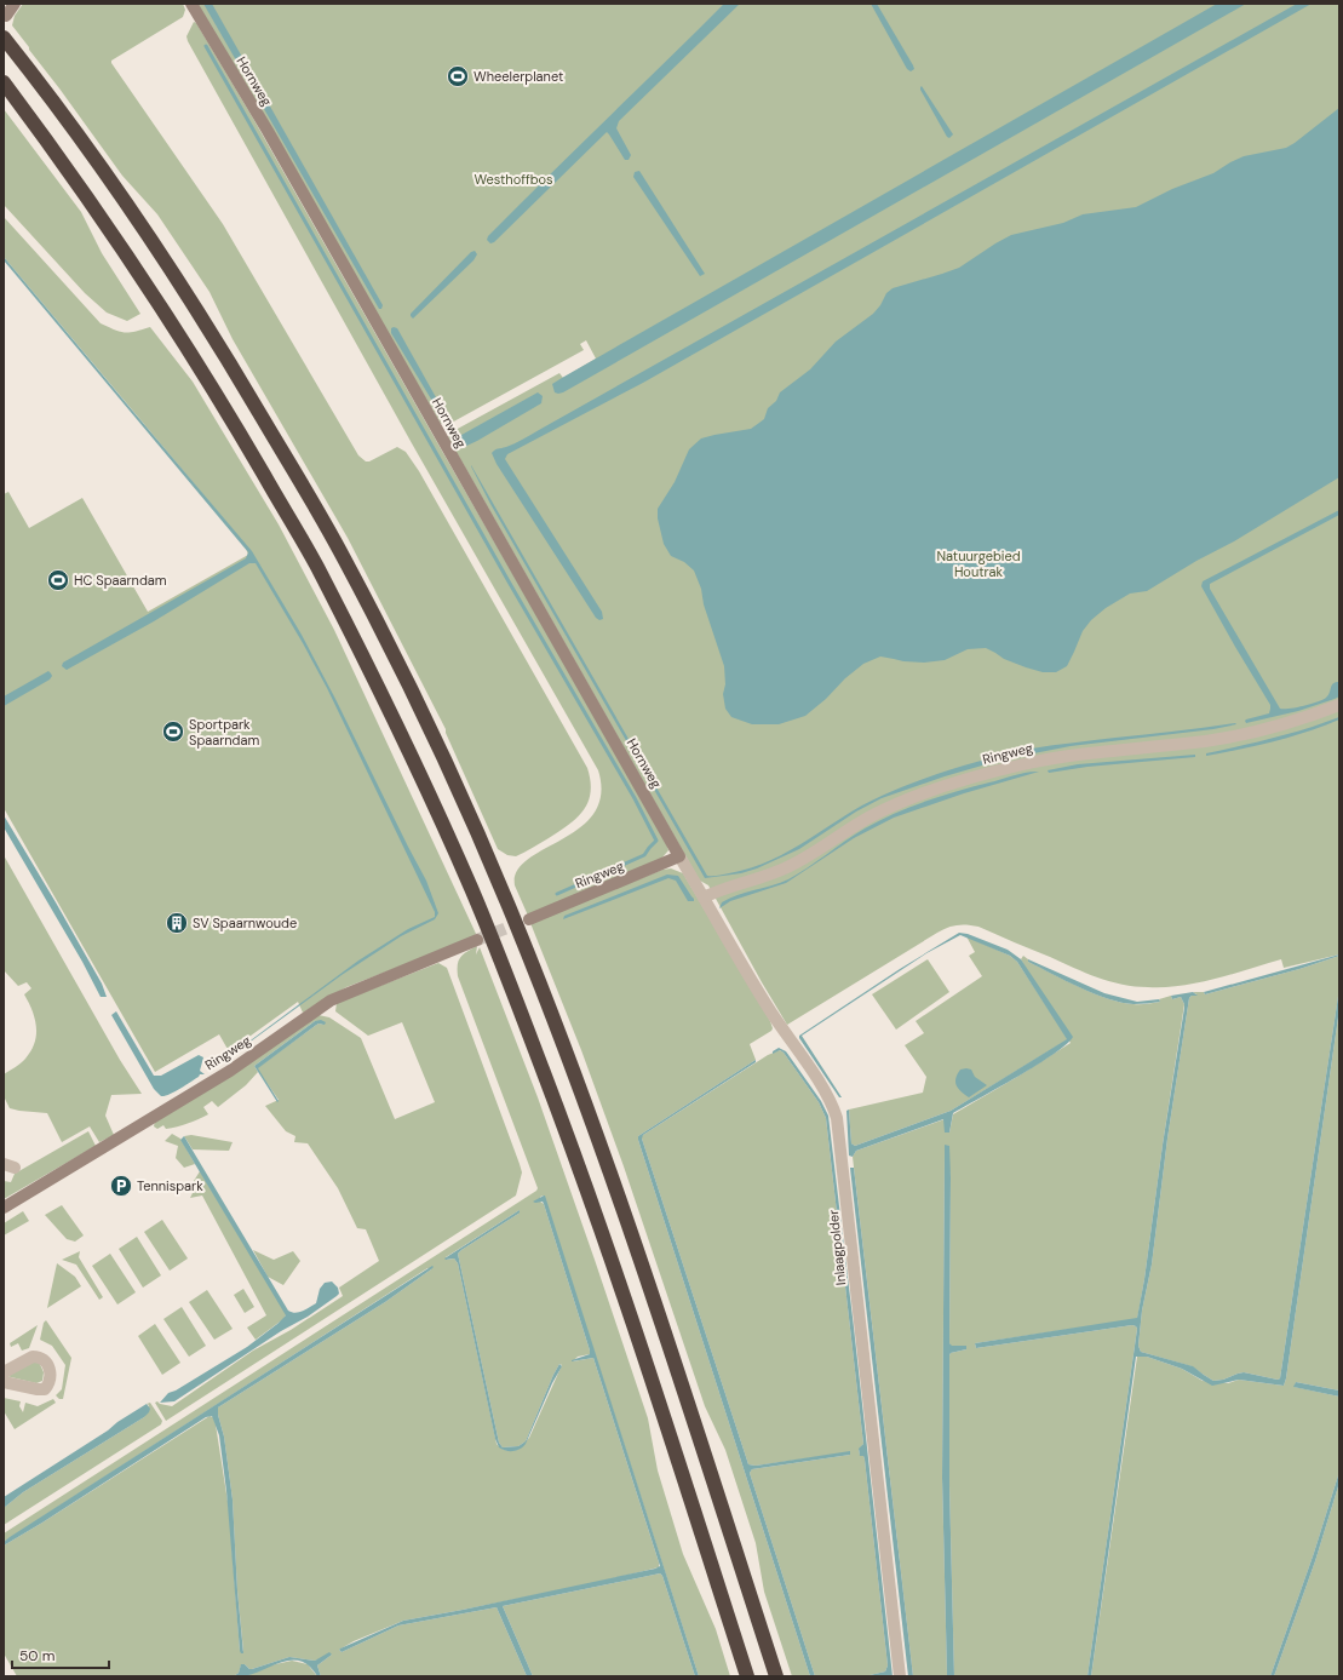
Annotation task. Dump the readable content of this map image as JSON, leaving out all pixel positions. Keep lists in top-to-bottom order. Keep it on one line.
{"streets":{"street":["Hornweg","Ringweg","Inlaagpolder"]},"crossings":[["Hornweg","Ringweg"],["Hornweg","Inlaagpolder"],["Ringweg","Inlaagpolder"]],"parks":["Westhoffbos","Natuurgebied Houtrak"],"places":{"sports":["Wheelerplanet","HC Spaarndam","Sportpark Spaarndam"],"building":["SV Spaarnwoude"],"parking":["Tennispark"]},"scale_bar":"50 m"}
